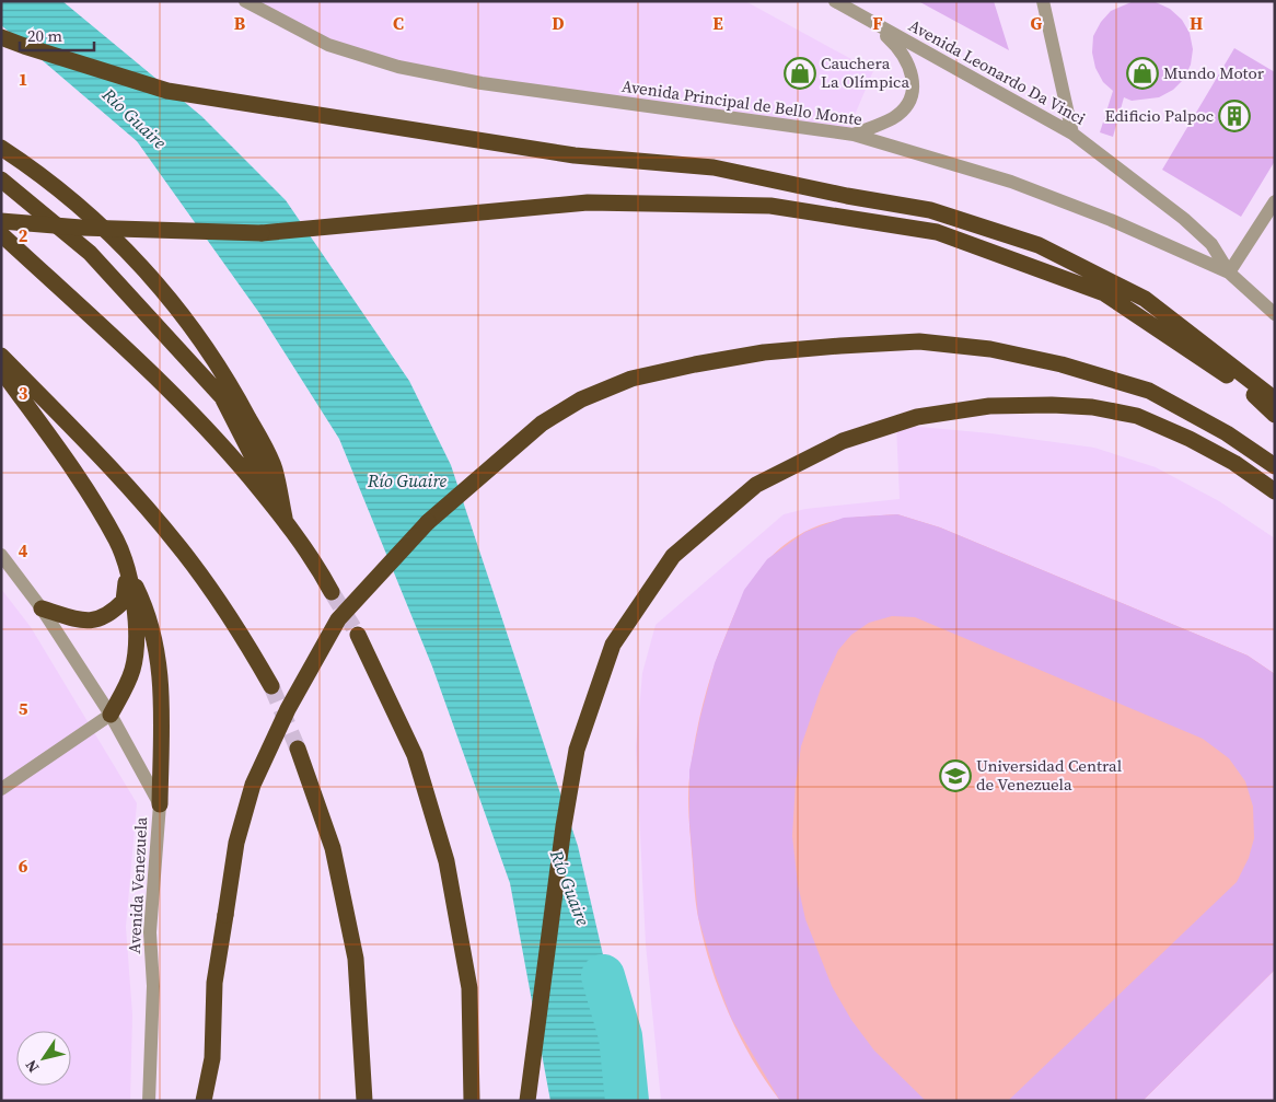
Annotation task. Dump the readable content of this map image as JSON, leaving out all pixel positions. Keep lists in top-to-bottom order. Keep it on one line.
{"streets":{"street":["Avenida Leonardo Da Vinci","Avenida Principal de Bello Monte","Avenida Venezuela"]},"crossings":[["Avenida Leonardo Da Vinci","Avenida Principal de Bello Monte"]],"water":["Río Guaire"],"places":{"shop":["Cauchera La Olímpica","Mundo Motor"],"building":["Edificio Palpoc"],"school or university":["Universidad Central de Venezuela"]},"scale_bar":"20 m","north":"bottom left","grid":{"columns":["B","C","D","E","F","G","H"],"rows":["1","2","3","4","5","6"]}}
